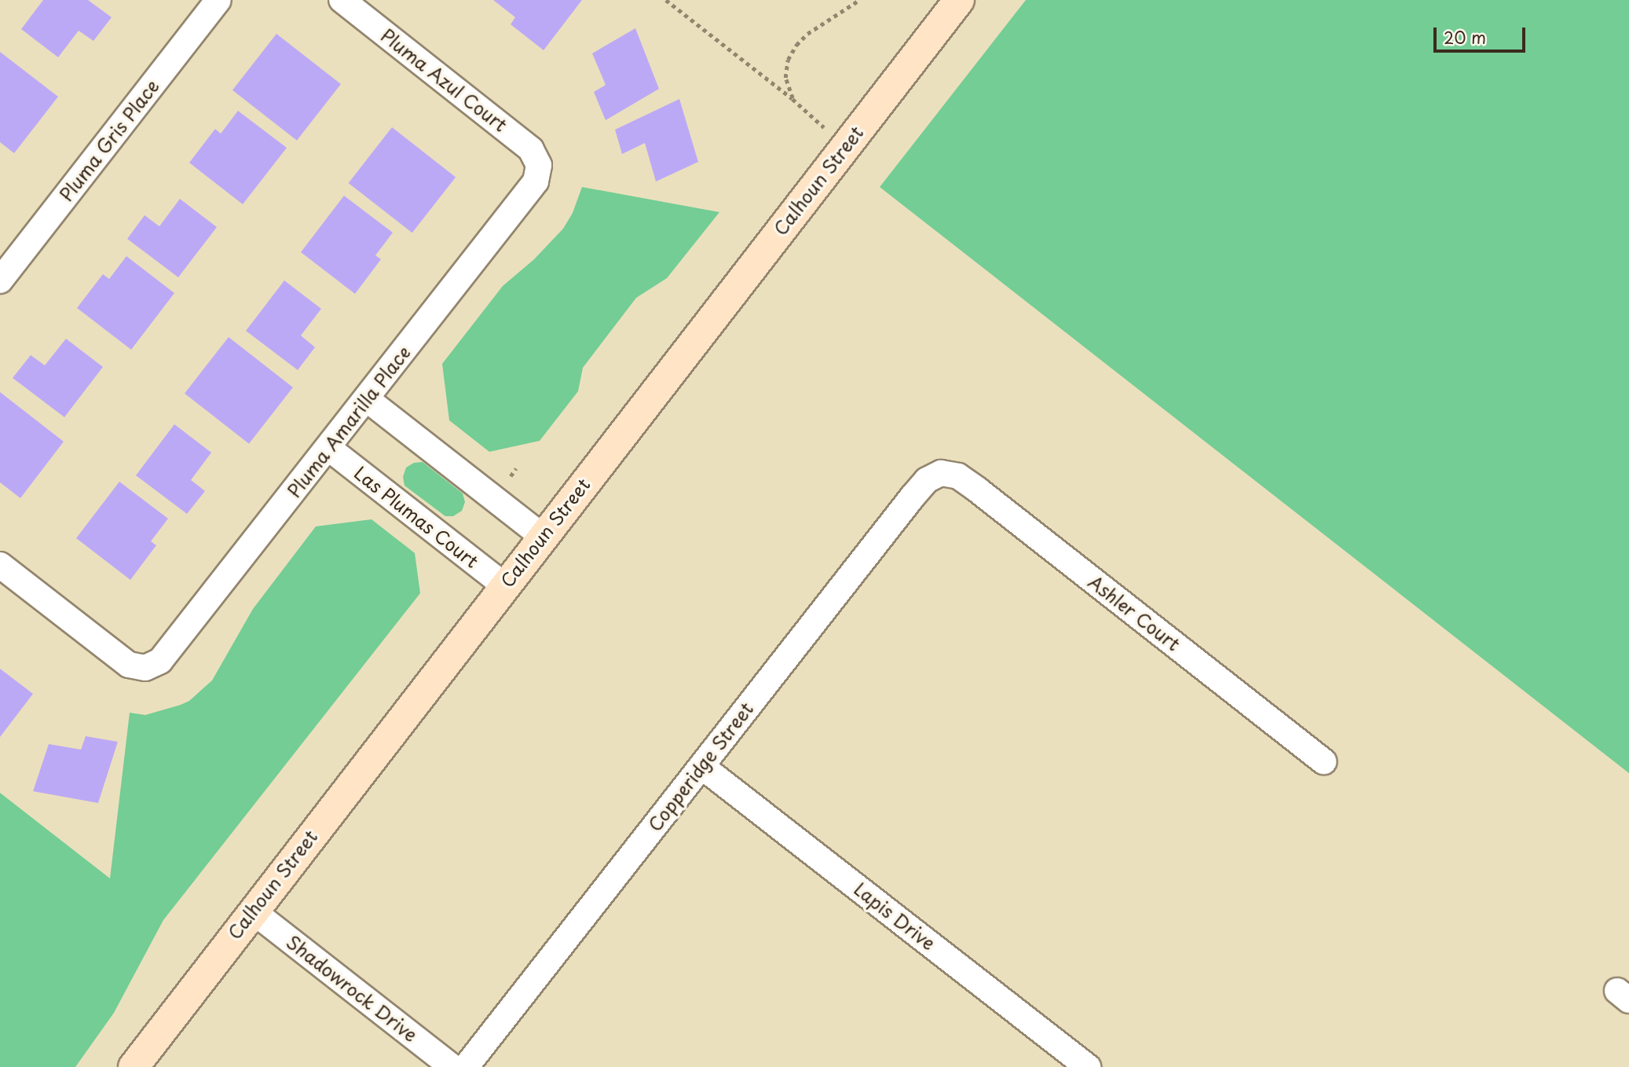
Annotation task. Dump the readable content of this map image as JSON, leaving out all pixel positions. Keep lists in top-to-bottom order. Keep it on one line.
{"streets":{"street":["Pluma Azul Court","Pluma Gris Place","Calhoun Street","Pluma Amarilla Place","Las Plumas Court","Ashler Court","Copperidge Street","Lapis Drive","Shadowrock Drive"]},"crossings":[["Pluma Azul Court","Pluma Amarilla Place"],["Calhoun Street","Las Plumas Court"],["Calhoun Street","Shadowrock Drive"],["Pluma Amarilla Place","Las Plumas Court"],["Ashler Court","Copperidge Street"],["Copperidge Street","Lapis Drive"]],"scale_bar":"20 m"}
